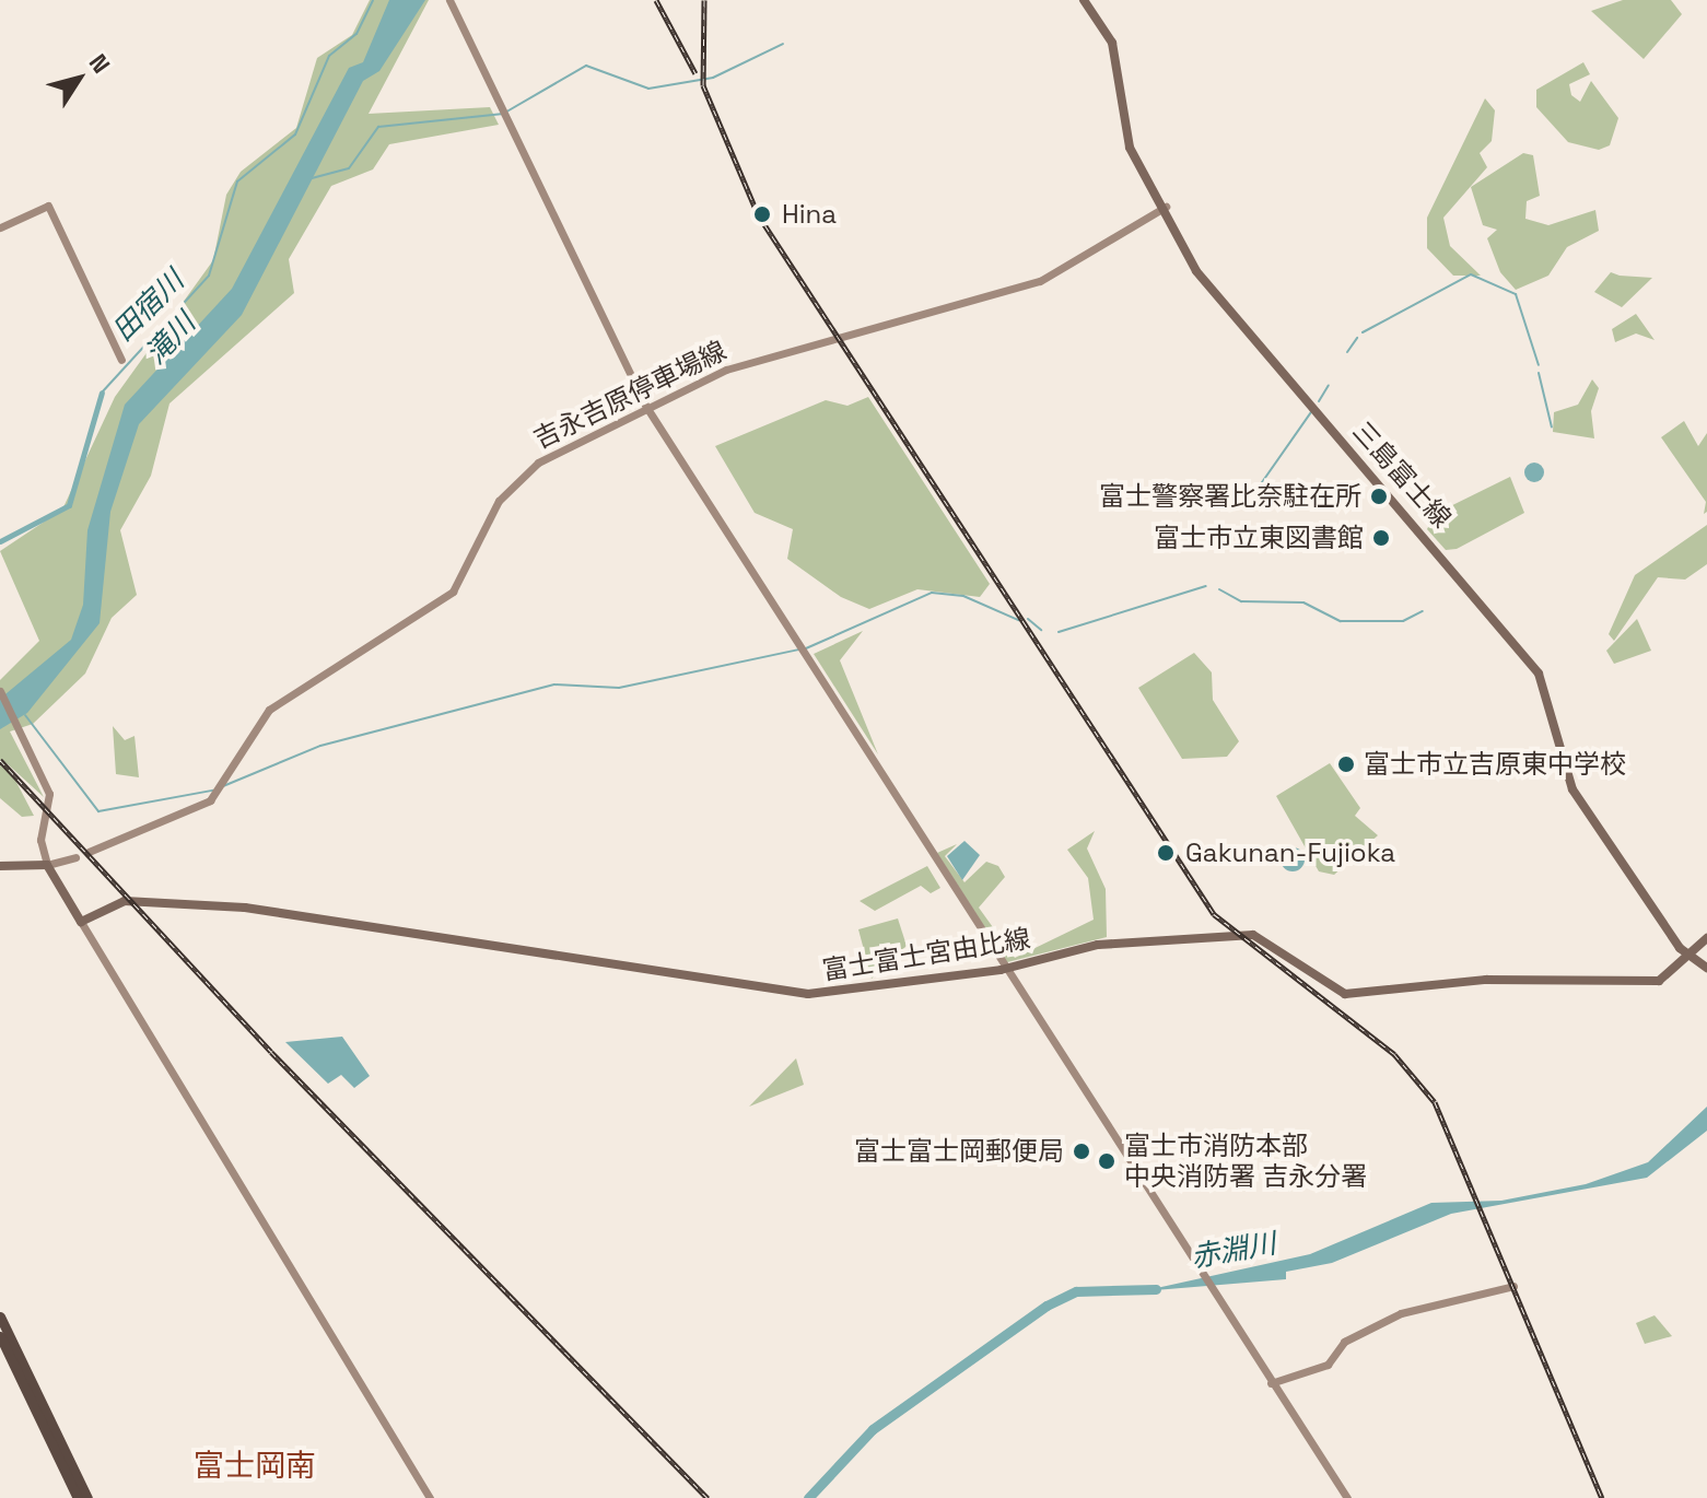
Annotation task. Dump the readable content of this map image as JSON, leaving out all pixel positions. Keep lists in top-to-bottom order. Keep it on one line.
{"streets":{"main road":["三島富士線","富士富士宮由比線"],"street":["吉永吉原停車場線"]},"crossings":[["吉永吉原停車場線","三島富士線"],["三島富士線","富士富士宮由比線"]],"districts":["富士岡南"],"water":["田宿川","滝川","赤淵川"],"places":["Hina","富士警察署比奈駐在所","富士市立東図書館","富士市立吉原東中学校","Gakunan-Fujioka","富士富士岡郵便局","富士市消防本部 中央消防署 吉永分署"],"north":"top right"}
